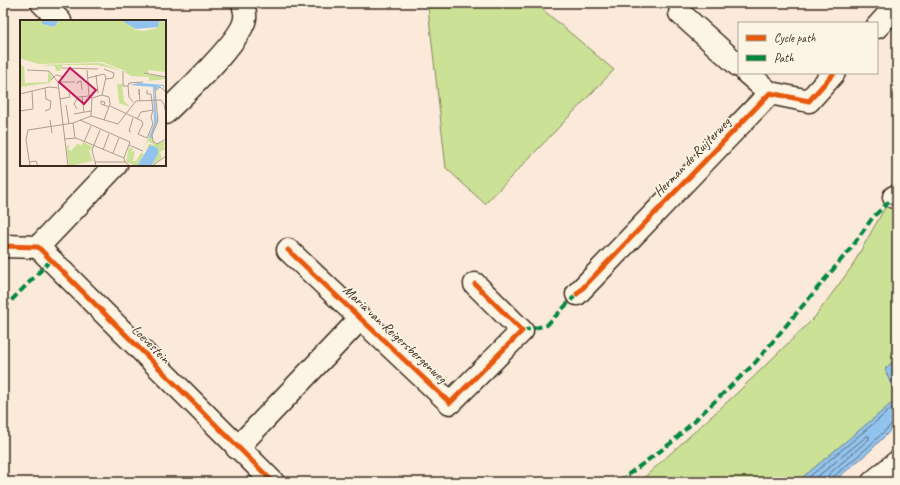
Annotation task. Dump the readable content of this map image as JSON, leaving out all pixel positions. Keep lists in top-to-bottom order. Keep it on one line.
{"streets":{"street":["Herman de Ruijterweg","Maria van Reigersbergenweg","Loevestein"]},"crossings":[["Maria van Reigersbergenweg","Loevestein"]],"legend":["Cycle path","Path"]}
